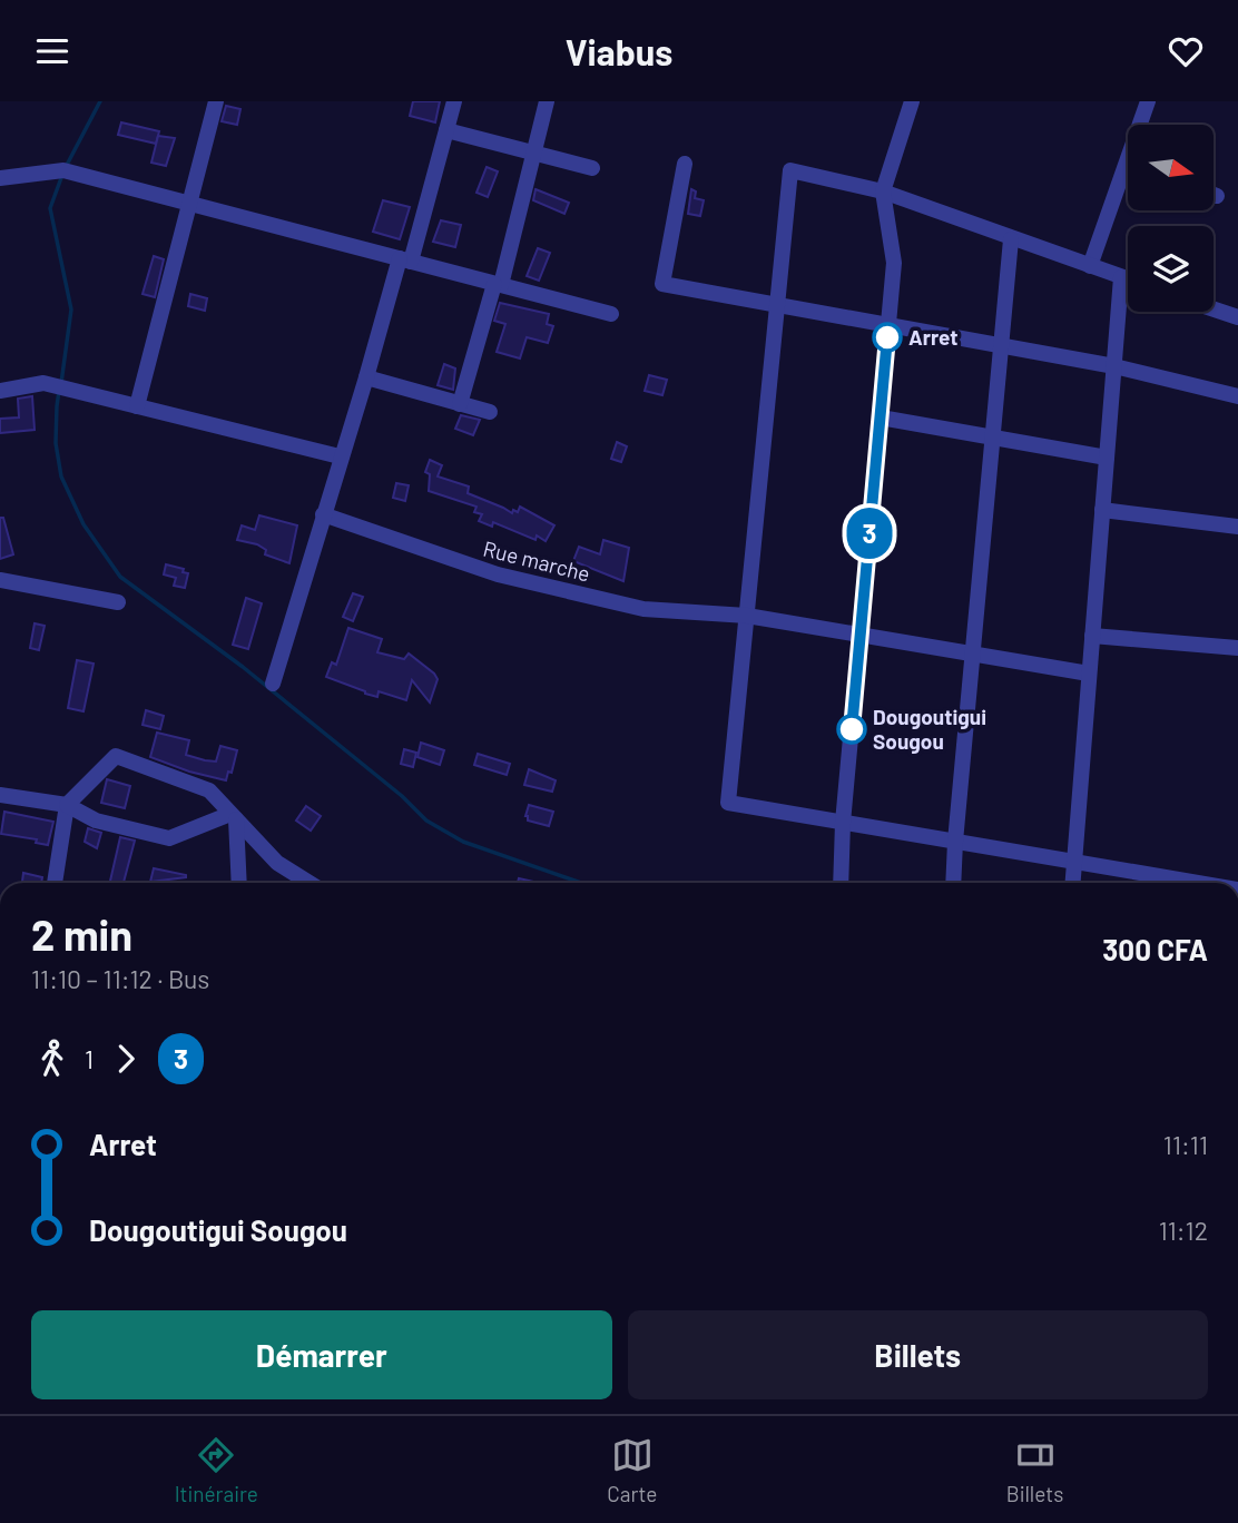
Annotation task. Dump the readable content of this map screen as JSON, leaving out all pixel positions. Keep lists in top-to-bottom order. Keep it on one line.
{"streets":{"street":["Rue marche"]},"places":["Arret","Dougoutigui Sougou"],"lines":["bus line 3"],"north":"right","page":{"header":"Viabus","on_map":"3","heading":["2 min","11:10 – 11:12 · Bus","300 CFA"],"legs":["1","3"],"list":[{"name":"Arret","value":"11:11"},{"name":"Dougoutigui Sougou","value":"11:12"}],"buttons":["Démarrer","Billets"],"tabs":["Itinéraire","Carte","Billets"]}}
